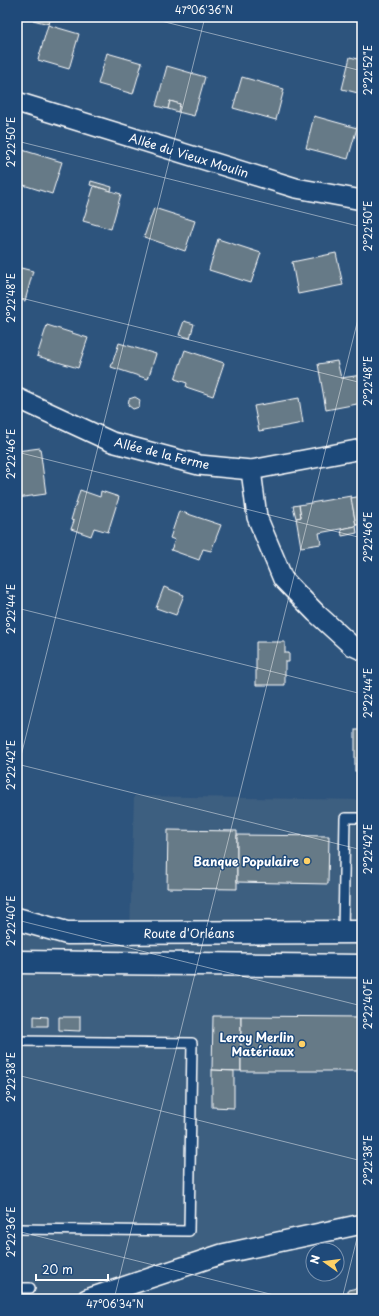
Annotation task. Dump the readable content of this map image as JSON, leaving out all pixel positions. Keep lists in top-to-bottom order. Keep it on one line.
{"streets":{"main road":["Route d'Orléans"],"street":["Allée du Vieux Moulin","Allée de la Ferme"]},"places":["Banque Populaire","Leroy Merlin Matériaux"],"scale_bar":"20 m","north":"left","coordinates":["47°06'36\"N","2°22'52\"E","2°22'50\"E","2°22'48\"E","2°22'46\"E","2°22'44\"E","2°22'42\"E","2°22'40\"E","2°22'38\"E","2°22'36\"E","47°06'34\"N"]}
